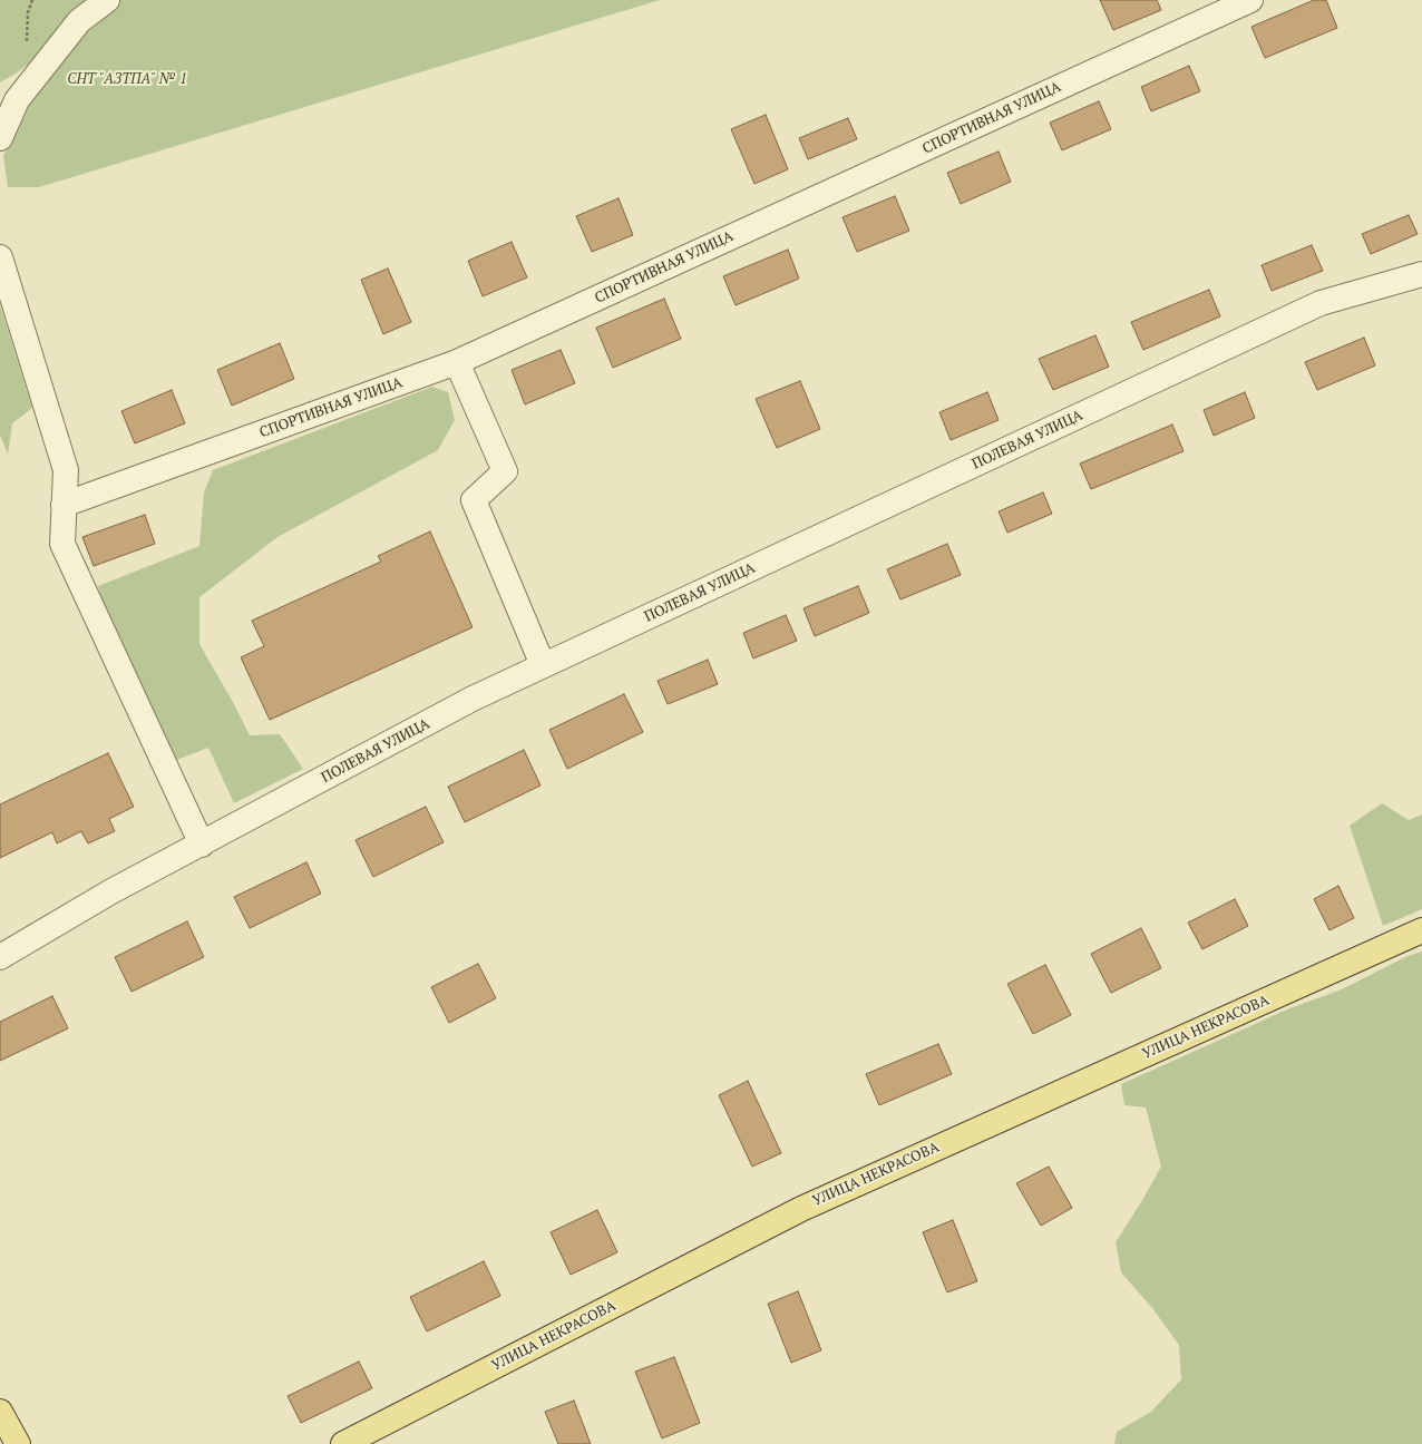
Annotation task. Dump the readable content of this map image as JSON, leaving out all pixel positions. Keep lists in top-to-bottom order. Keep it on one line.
{"streets":{"main road":["УЛИЦА НЕКРАСОВА"],"street":["СПОРТИВНАЯ УЛИЦА","ПОЛЕВАЯ УЛИЦА"]},"parks":["СНТ \"АЗТПА\" № 1"]}
